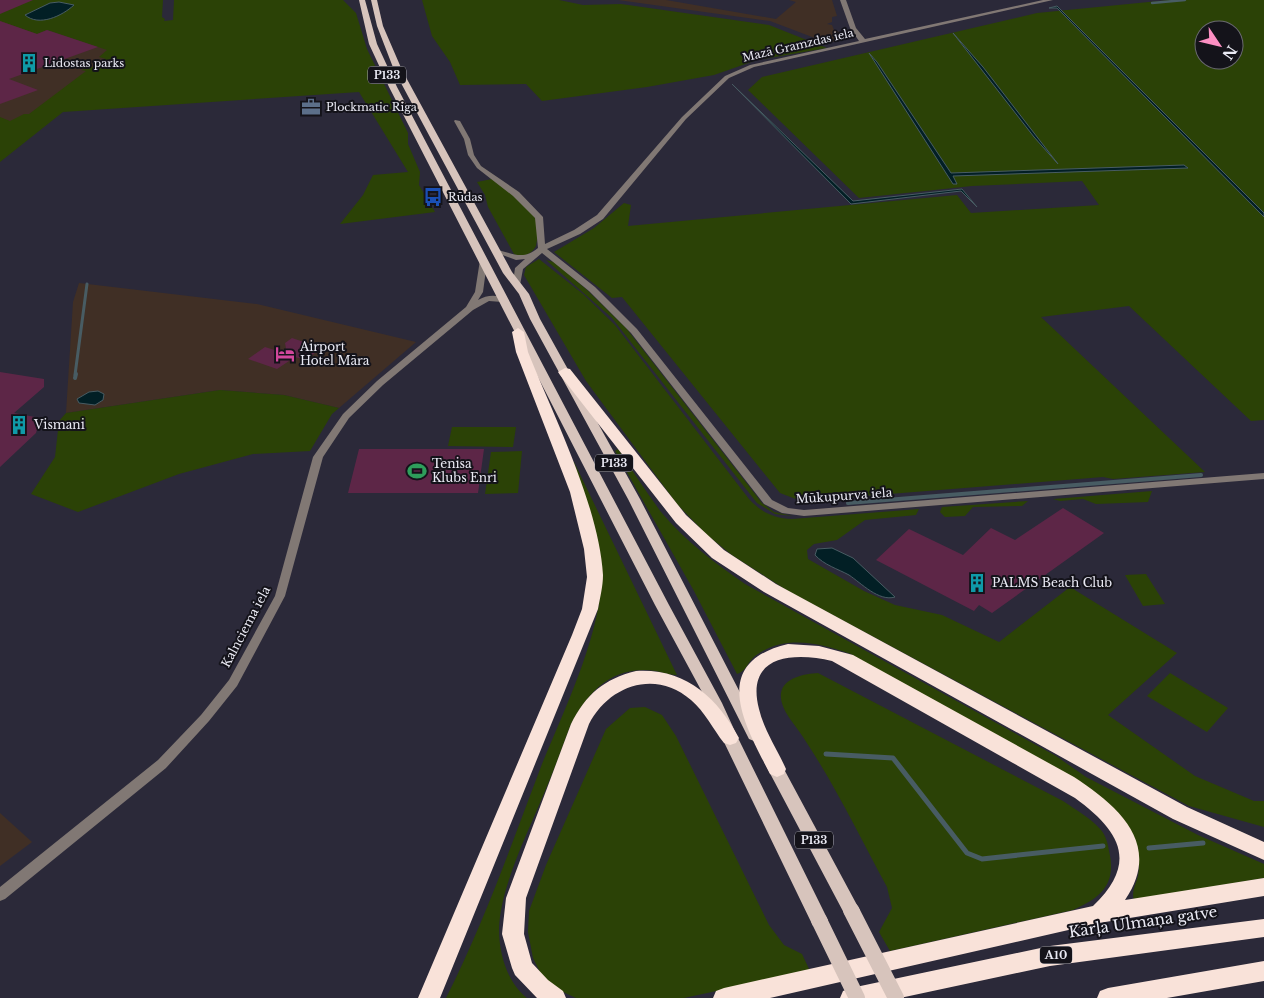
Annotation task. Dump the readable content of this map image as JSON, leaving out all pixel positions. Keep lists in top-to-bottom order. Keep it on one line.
{"streets":{"highway":["Kārļa Ulmaņa gatve","A10"],"main road":["P133"],"street":["Mazā Gramzdas iela","Mūkupurva iela","Kalnciema iela"]},"crossings":[["Mazā Gramzdas iela","P133"],["Mazā Gramzdas iela","Mūkupurva iela"],["P133","Kalnciema iela"]],"places":{"building":["Lidostas parks","Vismani","PALMS Beach Club"],"office":["Plockmatic Riga"],"bus stop":["Rūdas"],"hotel":["Airport Hotel Māra"],"sports":["Tenisa Klubs Enri"]},"north":"bottom right"}
